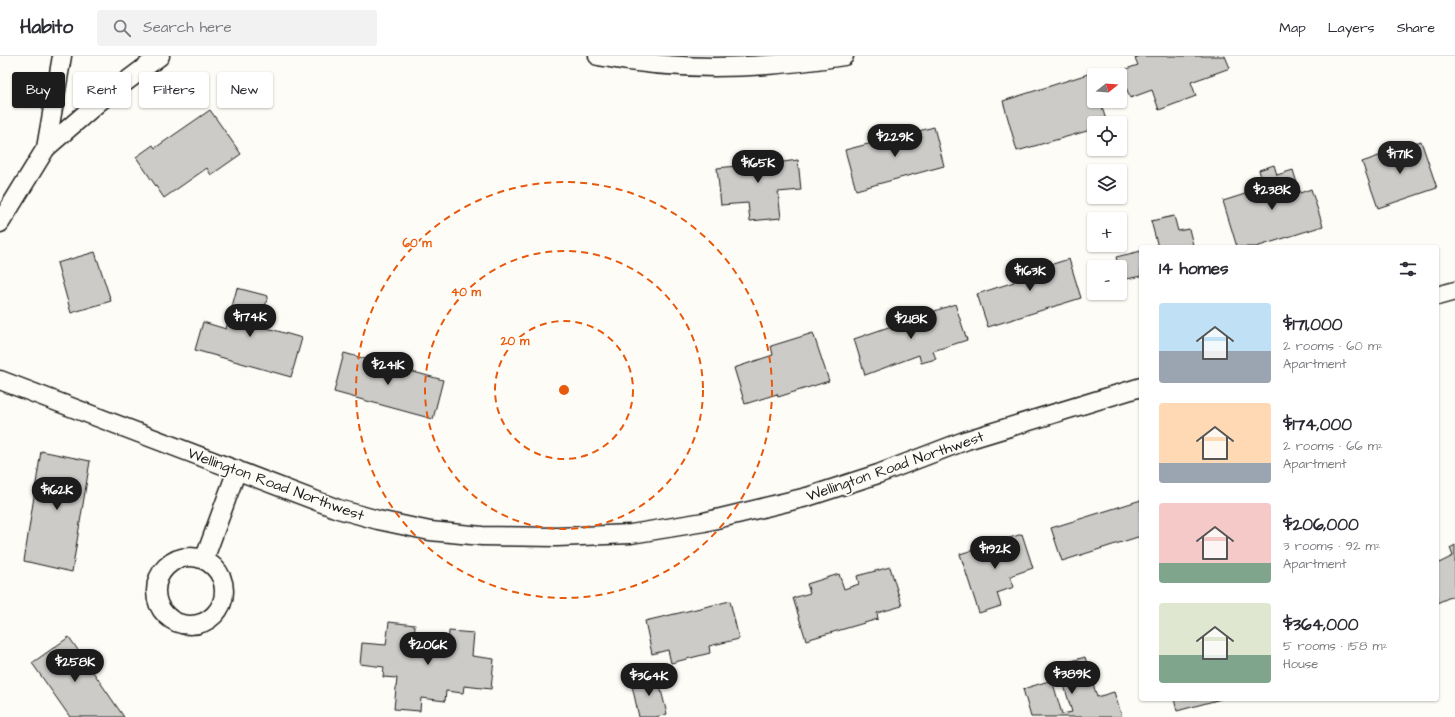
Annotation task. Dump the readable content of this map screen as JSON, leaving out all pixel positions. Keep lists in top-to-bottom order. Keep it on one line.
{"streets":{"street":["Wellington Road Northwest"]},"north":"right","page":{"header":"Habito","search":"Search here","nav":["Map","Layers","Share"],"map_buttons":["+","−"],"chip":["Buy","Rent","Filters","New"],"price":["$229K","$171K","$165K","$238K","$163K","$174K","$218K","$241K","$162K","$192K","$206K","$258K","$389K","$364K"],"heading":"14 homes","list":[{"name":"$171,000","note":"2 rooms · 60 m² · Apartment"},{"name":"$174,000","note":"2 rooms · 66 m² · Apartment"},{"name":"$206,000","note":"3 rooms · 92 m² · Apartment"},{"name":"$364,000","note":"5 rooms · 158 m² · House"}]},"rings":["60 m","40 m","20 m"]}
